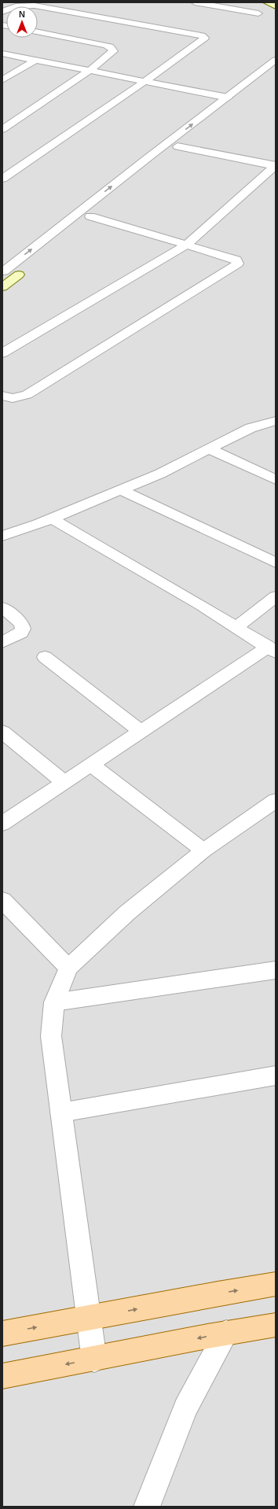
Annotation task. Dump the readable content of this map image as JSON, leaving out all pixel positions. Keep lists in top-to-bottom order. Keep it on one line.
{"north":"top"}
